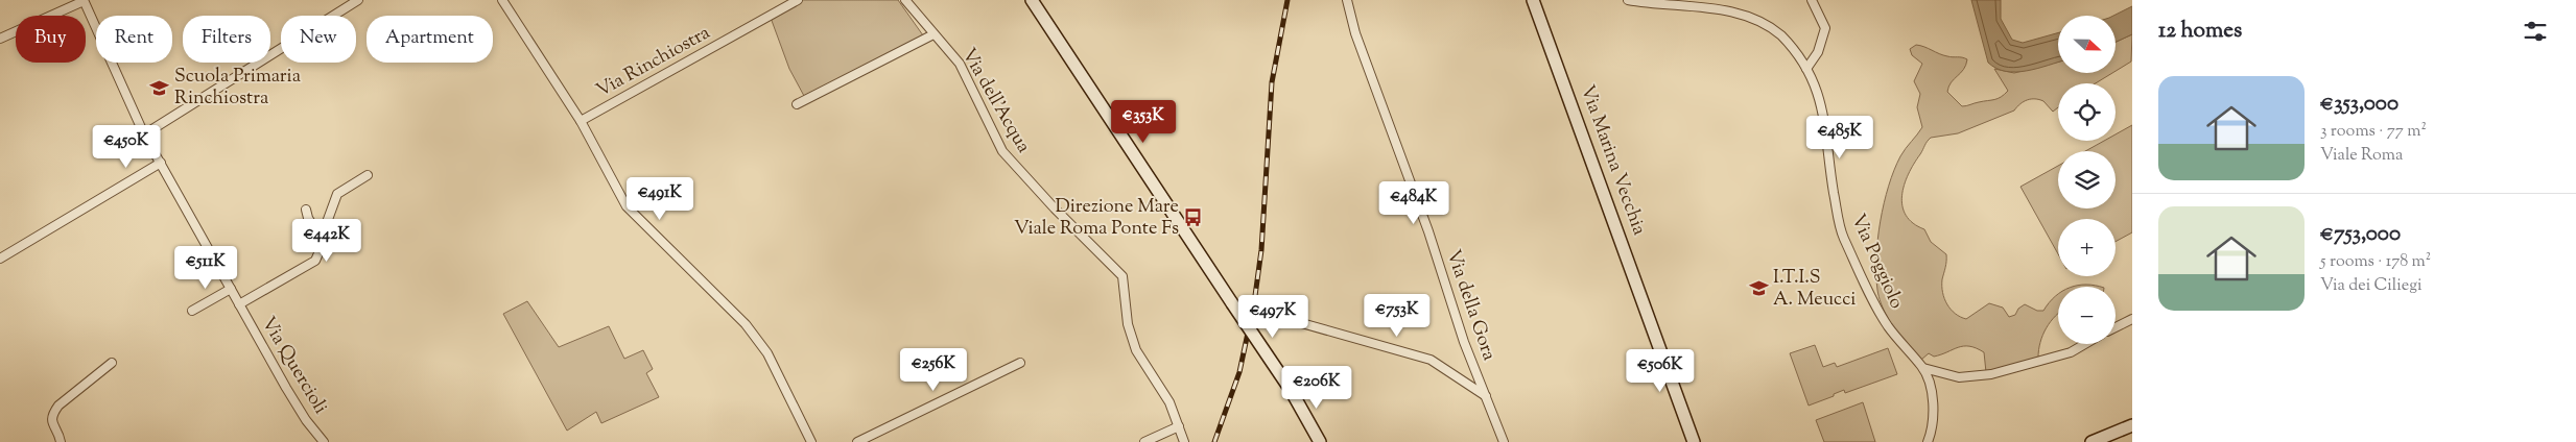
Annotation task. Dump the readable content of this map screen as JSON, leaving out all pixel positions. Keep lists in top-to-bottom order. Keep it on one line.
{"streets":{"main road":["Via Marina Vecchia"],"street":["Via Rinchiostra","Via dell'Acqua","Via Poggiolo","Via della Gora","Via Quercioli"]},"places":{"school or university":["Scuola Primaria Rinchiostra","I.T.I.S A. Meucci"],"bus stop":["Direzione Mare Viale Roma Ponte Fs"]},"north":"right","page":{"heading":"12 homes","map_buttons":["+","−"],"chip":["Buy","Rent","Filters","New","Apartment"],"list":[{"name":"€353,000","note":"3 rooms · 77 m² · Viale Roma"},{"name":"€753,000","note":"5 rooms · 178 m² · Via dei Ciliegi"}],"price":["€353K","€485K","€450K","€491K","€484K","€442K","€511K","€753K","€497K","€256K","€506K","€206K"]}}
